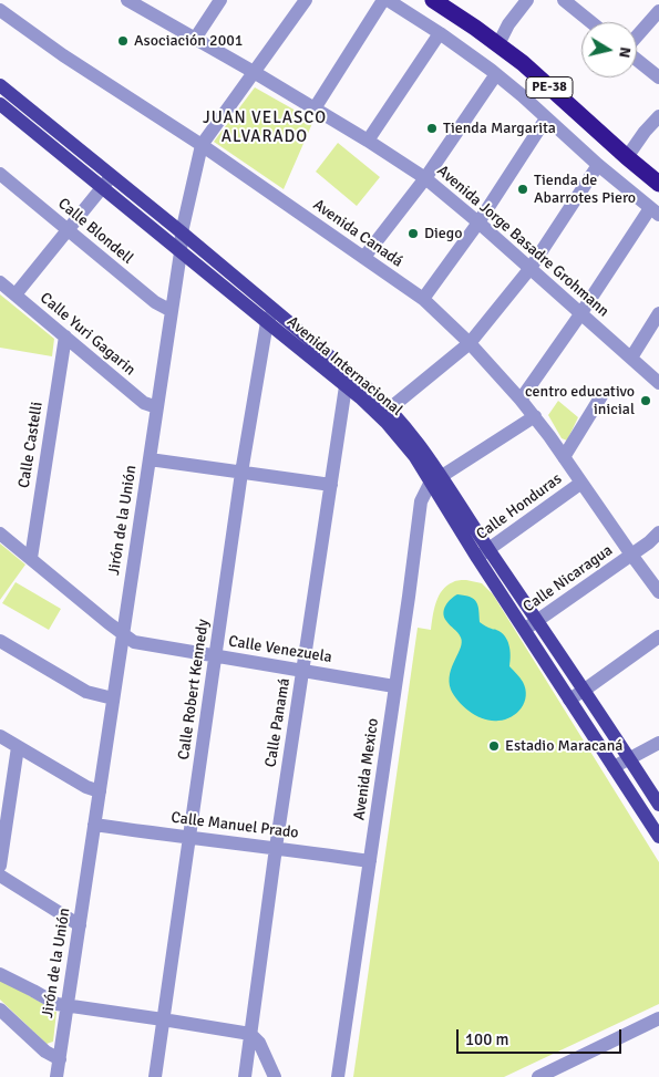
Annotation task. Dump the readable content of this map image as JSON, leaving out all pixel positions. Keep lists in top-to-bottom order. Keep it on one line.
{"streets":{"highway":["PE-38"],"main road":["Avenida Internacional"],"street":["Calle Blondell","Avenida Canadá","Avenida Jorge Basadre Grohmann","Calle Yuri Gagarin","Calle Castelli","Calle Honduras","Jirón de la Unión","Calle Nicaragua","Calle Venezuela","Calle Robert Kennedy","Calle Panamá","Avenida Mexico","Calle Manuel Prado"]},"crossings":[["Calle Blondell","Jirón de la Unión"],["Avenida Canadá","Calle Honduras"],["Avenida Canadá","Jirón de la Unión"],["Avenida Canadá","Calle Nicaragua"],["Avenida Jorge Basadre Grohmann","Jirón de la Unión"],["Calle Yuri Gagarin","Calle Castelli"],["Calle Yuri Gagarin","Jirón de la Unión"],["Avenida Internacional","Calle Honduras"],["Avenida Internacional","Jirón de la Unión"],["Avenida Internacional","Calle Nicaragua"],["Avenida Internacional","Calle Robert Kennedy"],["Avenida Internacional","Calle Panamá"],["Avenida Internacional","Avenida Mexico"],["Calle Castelli","Calle Venezuela"],["Jirón de la Unión","Calle Venezuela"],["Jirón de la Unión","Calle Manuel Prado"],["Calle Venezuela","Calle Robert Kennedy"],["Calle Venezuela","Calle Panamá"],["Calle Venezuela","Avenida Mexico"],["Calle Robert Kennedy","Calle Manuel Prado"],["Calle Panamá","Calle Manuel Prado"],["Avenida Mexico","Calle Manuel Prado"]],"districts":["JUAN VELASCO ALVARADO"],"places":["Asociación 2001","Tienda Margarita","Tienda de Abarrotes Piero","Diego","centro educativo inicial","Estadio Maracaná"],"scale_bar":"100 m","north":"right"}
